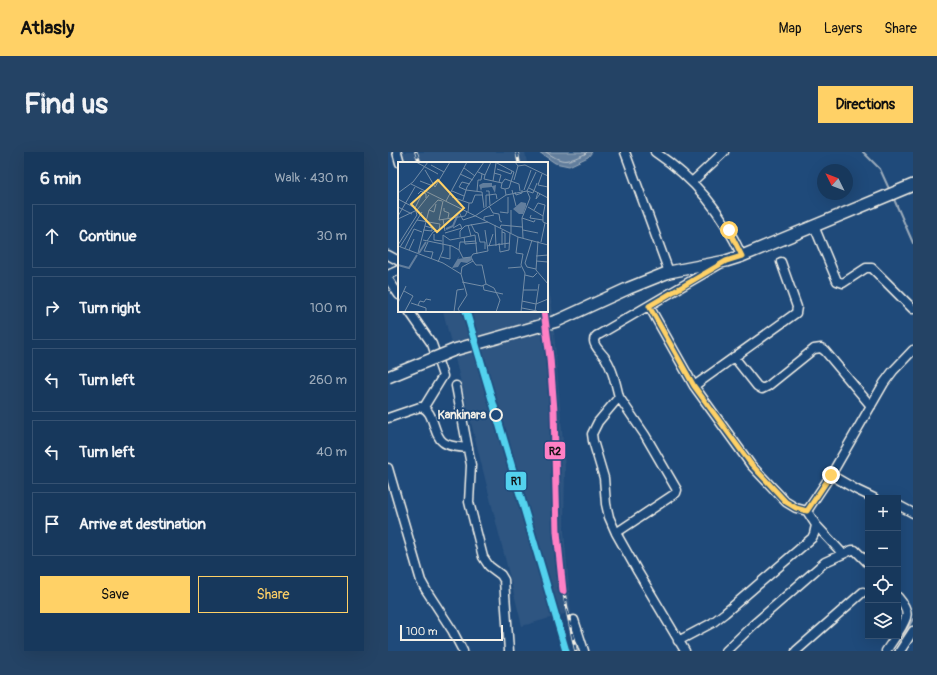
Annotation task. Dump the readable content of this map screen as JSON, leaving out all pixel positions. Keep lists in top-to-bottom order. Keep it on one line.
{"places":["Kankinara"],"lines":["transit line R1","transit line R2"],"scale_bar":"100 m","north":"top left","page":{"header":"Atlasly","nav":["Map","Layers","Share"],"buttons":["Directions",["Save","Share"]],"title":"Find us","heading":["6 min","Walk · 430 m"],"list":[["Continue","30 m"],["Turn right","100 m"],["Turn left","260 m"],["Turn left","40 m"],"Arrive at destination"],"map_buttons":["+","−"],"scale":"100 m"}}
